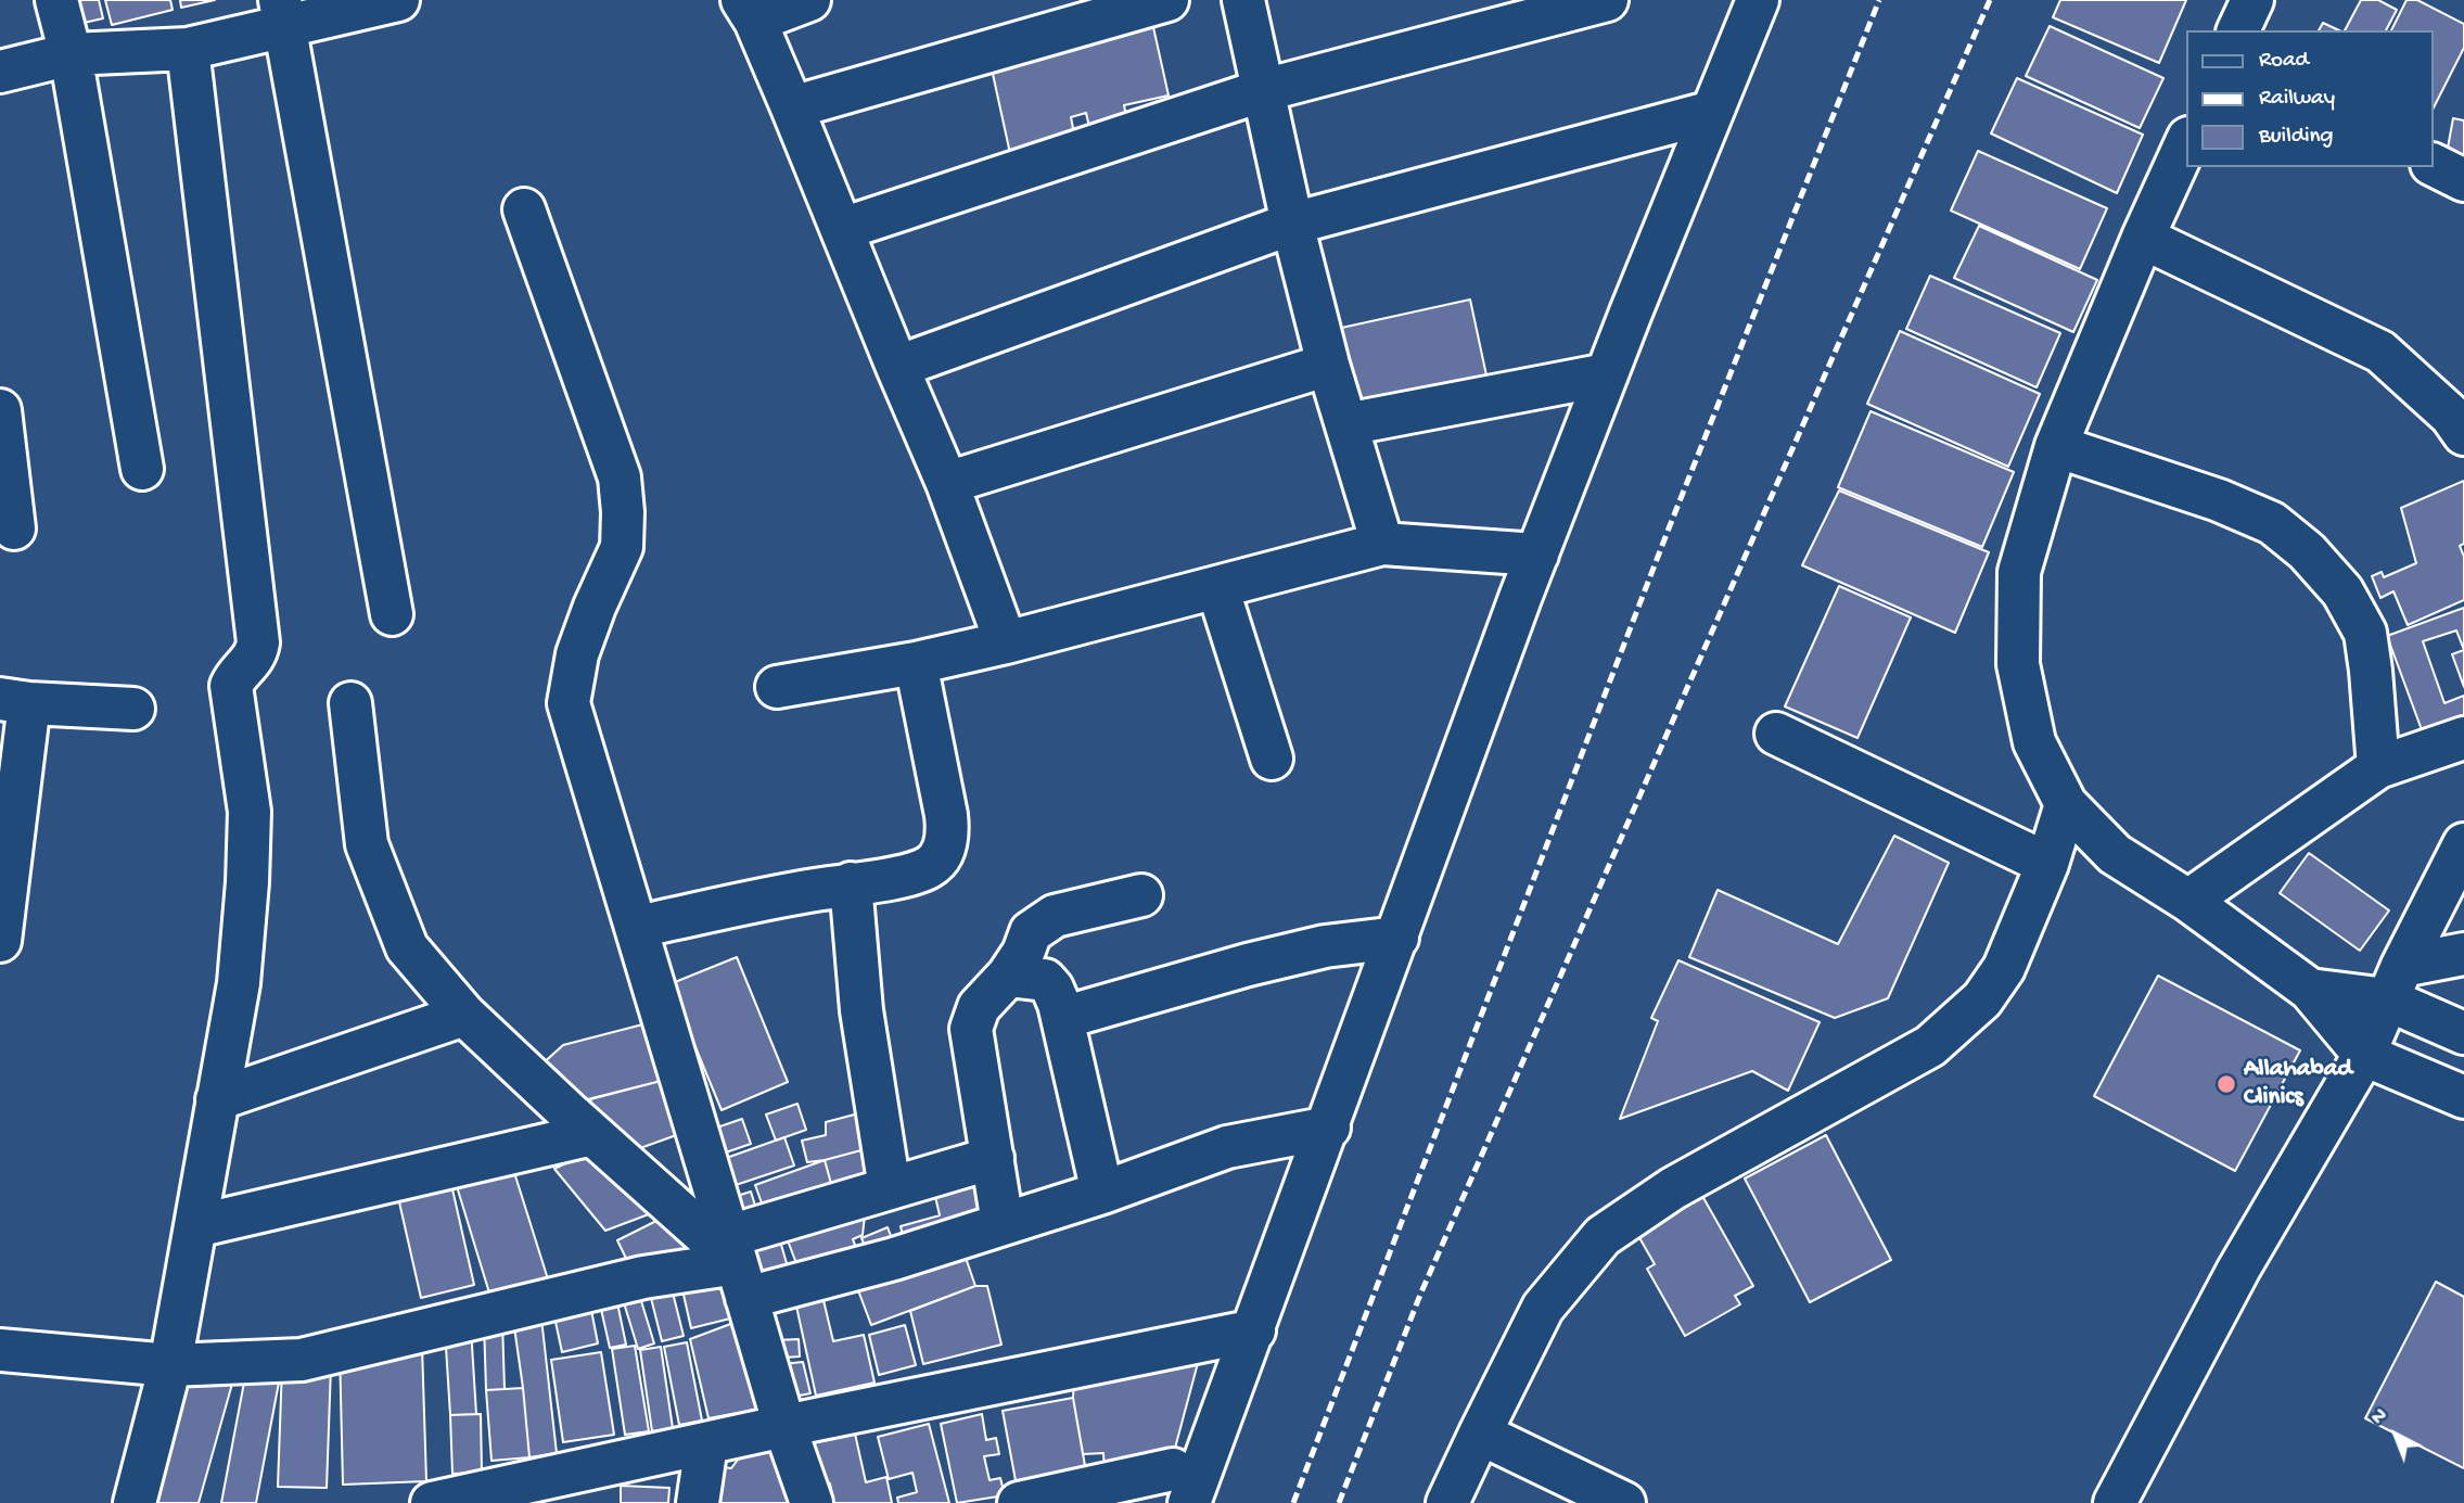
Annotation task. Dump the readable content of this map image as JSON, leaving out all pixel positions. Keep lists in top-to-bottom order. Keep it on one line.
{"places":["Allahabad Clinics"],"legend":["Road","Railway","Building"],"north":"top left"}
